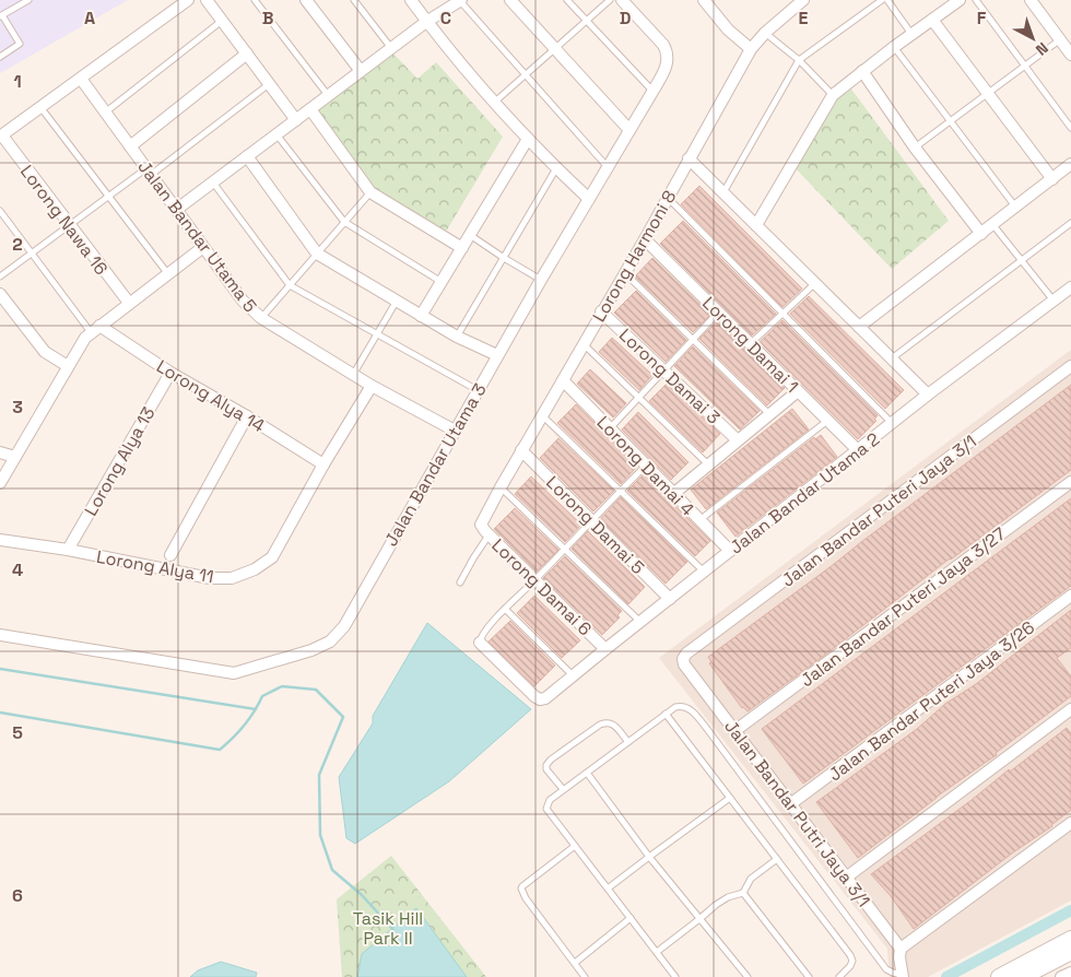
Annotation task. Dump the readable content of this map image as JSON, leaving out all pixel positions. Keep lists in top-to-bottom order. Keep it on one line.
{"streets":{"street":["Lorong Nawa 16","Jalan Bandar Utama 5","Lorong Harmoni 8","Lorong Damai 1","Lorong Damai 3","Lorong Alya 14","Lorong Alya 13","Jalan Bandar Utama 3","Lorong Damai 4","Jalan Bandar Utama 2","Jalan Bandar Puteri Jaya 3/1","Lorong Damai 5","Lorong Alya 11","Lorong Damai 6","Jalan Bandar Puteri Jaya 3/27","Jalan Bandar Puteri Jaya 3/26","Jalan Bandar Putri Jaya 3/1"]},"crossings":[["Jalan Bandar Utama 5","Jalan Bandar Utama 3"],["Jalan Bandar Utama 5","Lorong Alya 11"],["Lorong Harmoni 8","Lorong Damai 1"],["Lorong Harmoni 8","Lorong Damai 3"],["Lorong Harmoni 8","Lorong Damai 4"],["Lorong Harmoni 8","Lorong Damai 5"],["Lorong Harmoni 8","Lorong Damai 6"],["Lorong Damai 1","Jalan Bandar Utama 2"],["Lorong Alya 14","Lorong Alya 13"],["Lorong Alya 14","Lorong Alya 11"],["Lorong Alya 13","Lorong Alya 11"],["Lorong Damai 4","Jalan Bandar Utama 2"],["Jalan Bandar Utama 2","Lorong Damai 5"],["Jalan Bandar Utama 2","Lorong Damai 6"],["Jalan Bandar Puteri Jaya 3/1","Jalan Bandar Putri Jaya 3/1"],["Jalan Bandar Puteri Jaya 3/27","Jalan Bandar Putri Jaya 3/1"],["Jalan Bandar Puteri Jaya 3/26","Jalan Bandar Putri Jaya 3/1"]],"parks":["Tasik Hill Park II"],"north":"bottom right","grid":{"columns":["A","B","C","D","E","F"],"rows":["1","2","3","4","5","6"]}}
